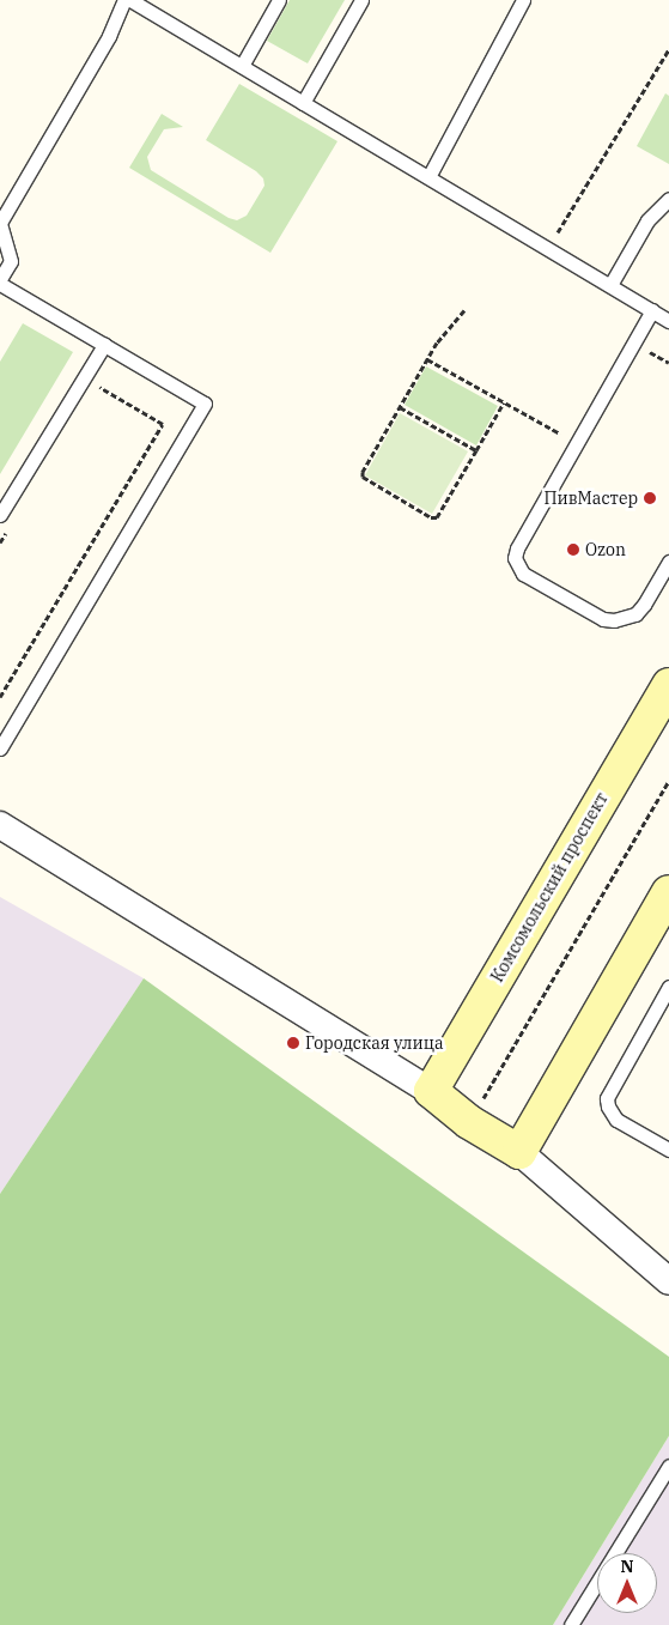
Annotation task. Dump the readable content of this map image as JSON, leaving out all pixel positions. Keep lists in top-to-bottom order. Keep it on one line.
{"streets":{"main road":["Комсомольский проспект"]},"places":["ПивМастер","Ozon","Городская улица"],"north":"top"}
